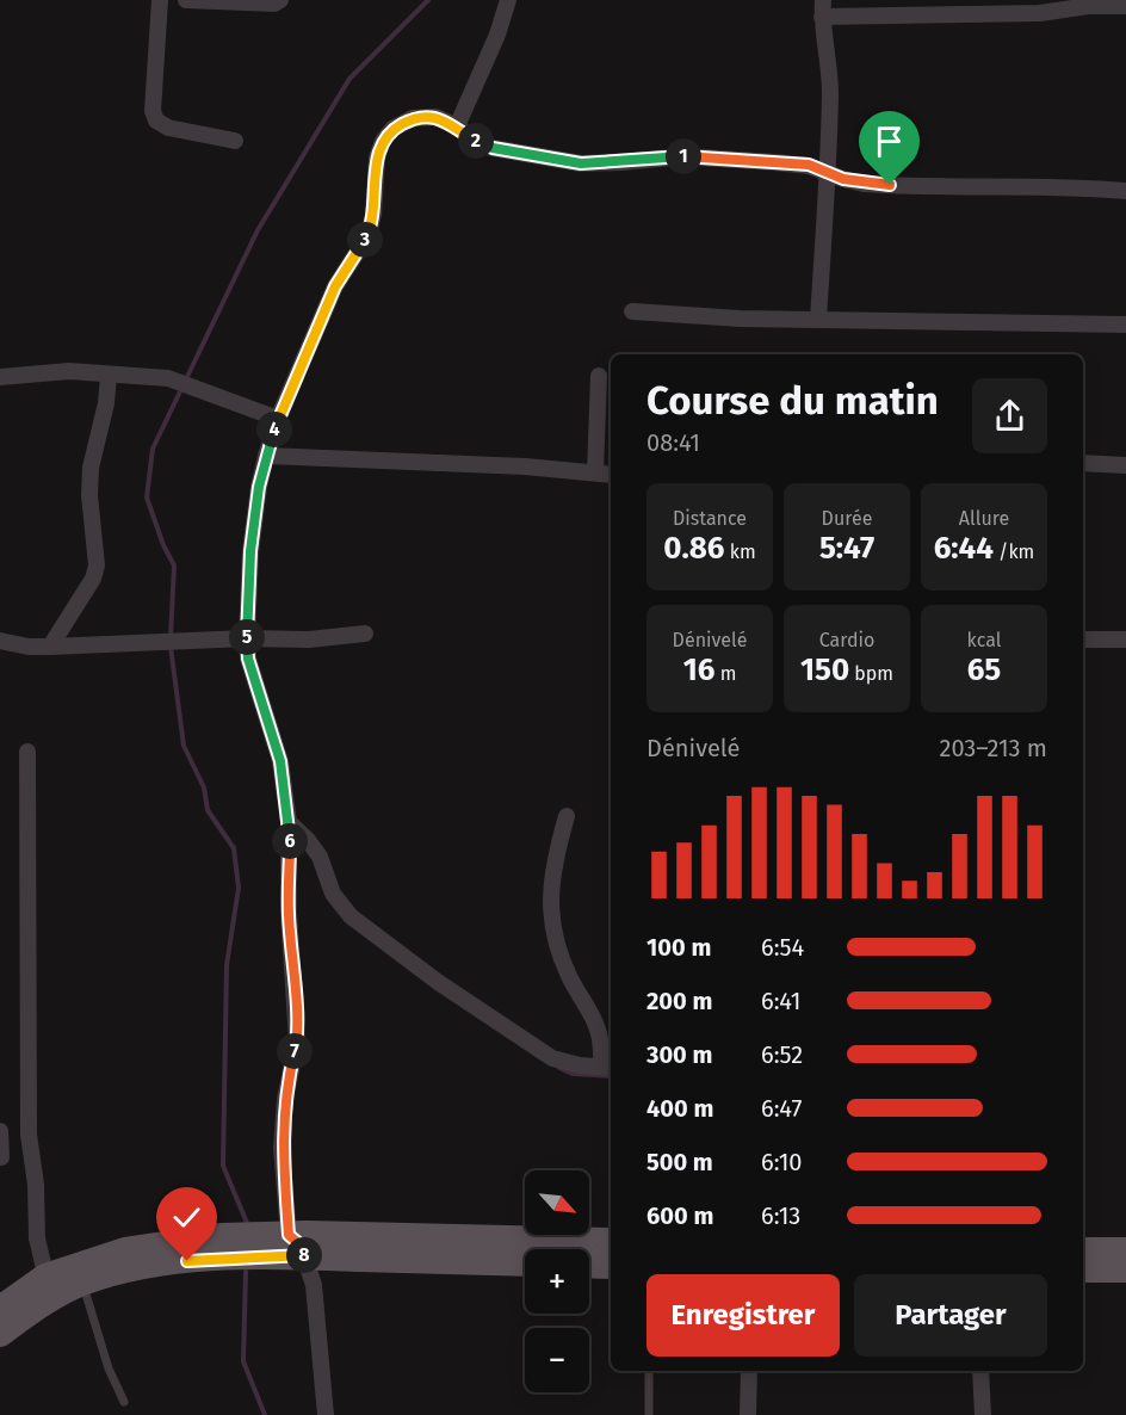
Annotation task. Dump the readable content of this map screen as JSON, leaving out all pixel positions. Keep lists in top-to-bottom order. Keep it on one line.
{"north":"bottom right","page":{"pins":["2","1","3","4","5","6","7","8"],"heading":["Course du matin","08:41"],"stats":[["Distance","0.86 km"],["Durée","5:47"],["Allure","6:44 /km"],["Dénivelé","16 m"],["Cardio","150 bpm"],["kcal","65"]],"chart":["Dénivelé","203–213 m"],"list":[{"name":"100 m","note":"6:54"},{"name":"200 m","note":"6:41"},{"name":"300 m","note":"6:52"},{"name":"400 m","note":"6:47"},{"name":"500 m","note":"6:10"},{"name":"600 m","note":"6:13"}],"map_buttons":["+","−"],"buttons":["Enregistrer","Partager"]}}
